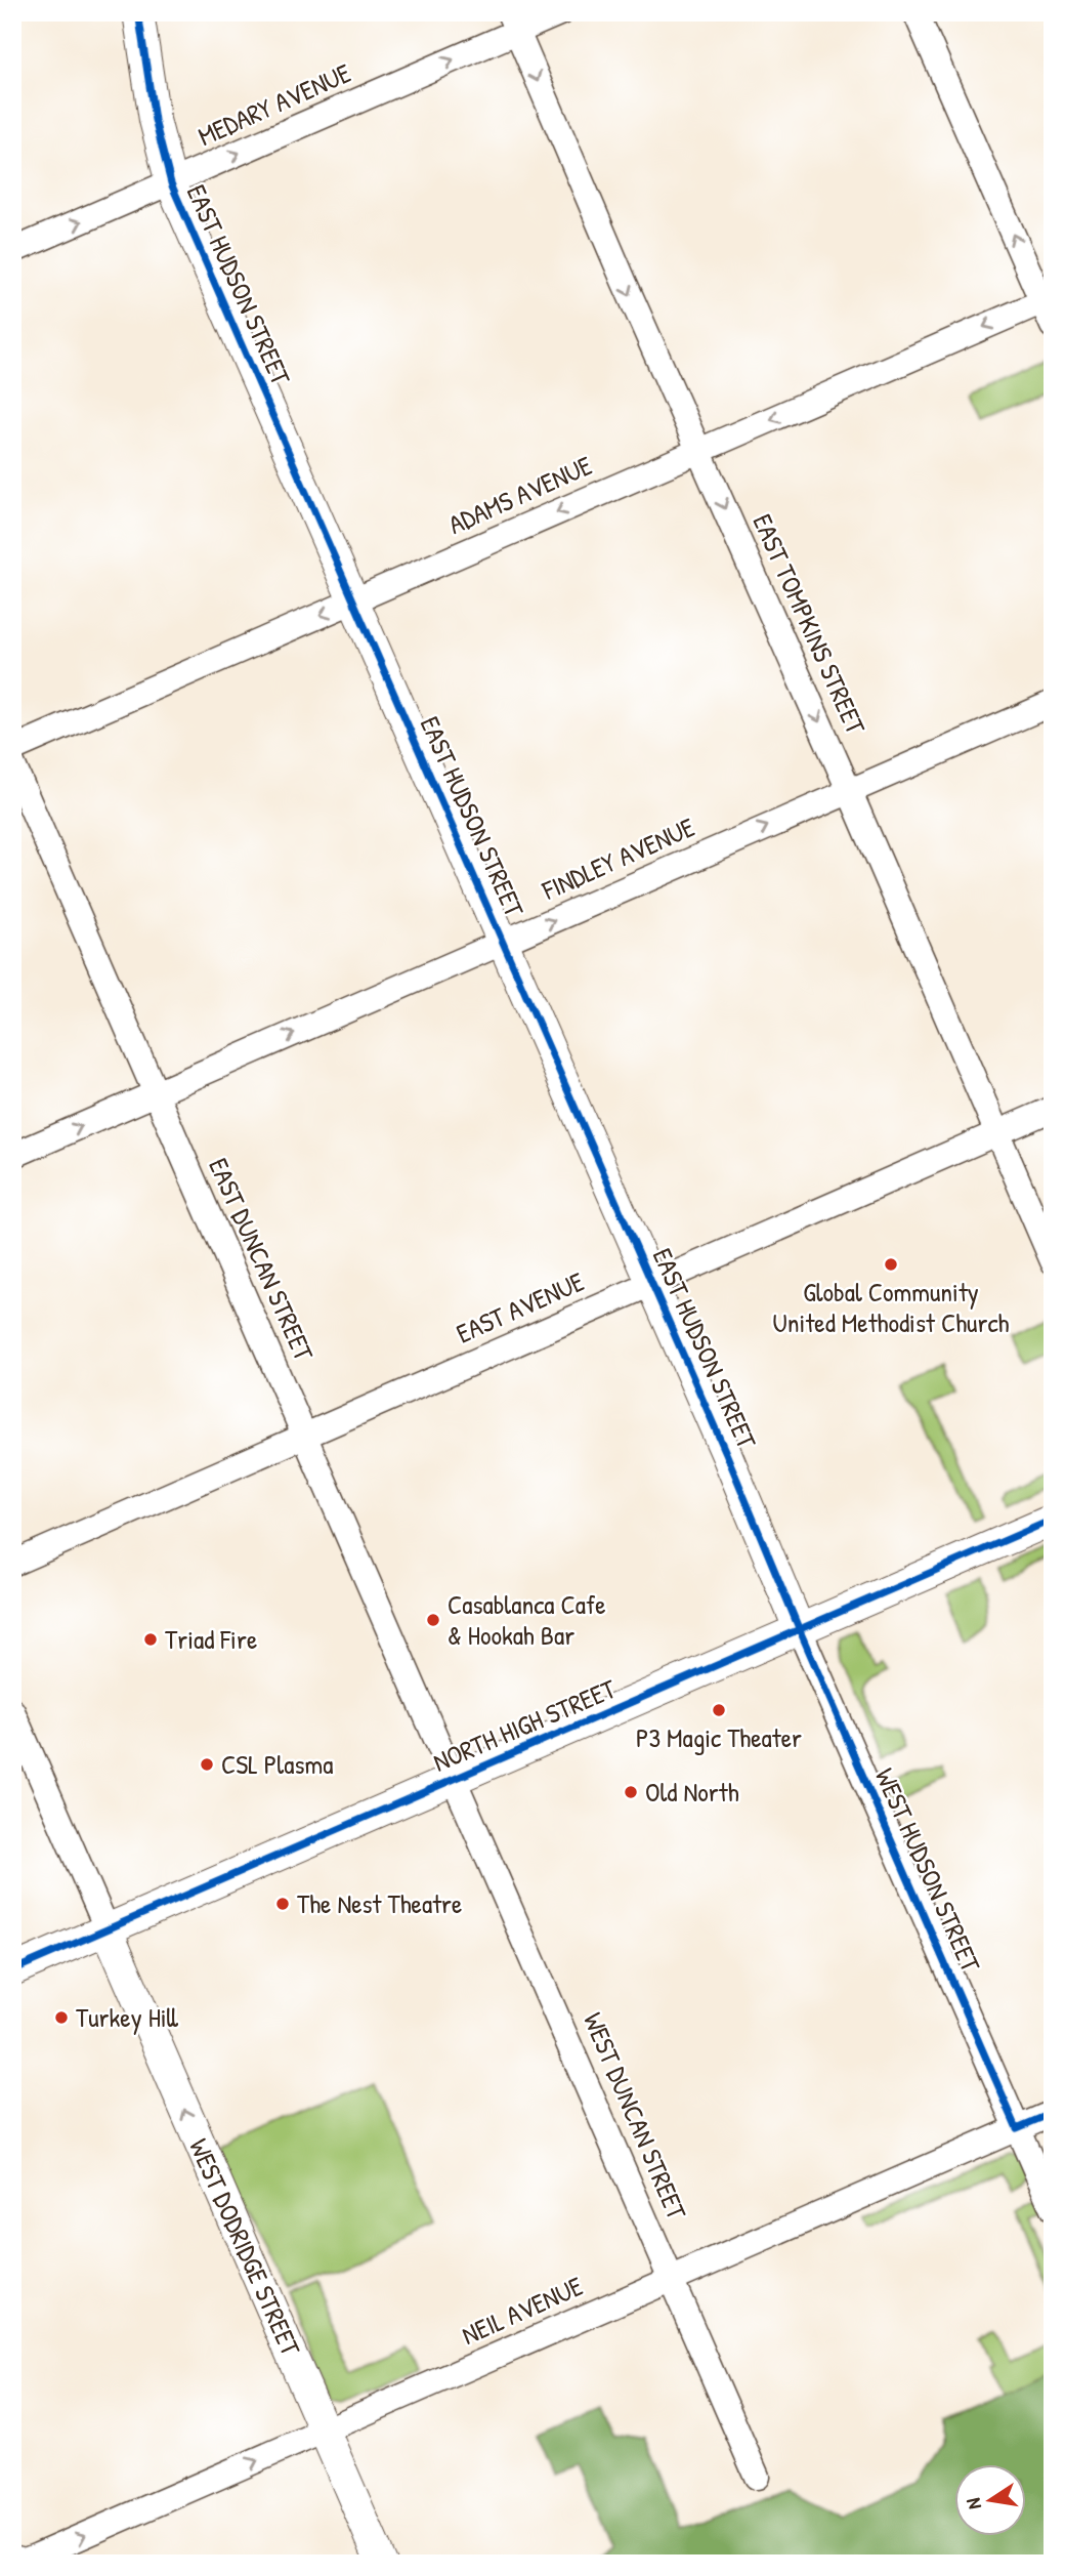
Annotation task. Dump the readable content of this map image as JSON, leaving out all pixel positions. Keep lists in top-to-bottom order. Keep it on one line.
{"streets":{"main road":["EAST HUDSON STREET","NORTH HIGH STREET","WEST DODRIDGE STREET"],"street":["MEDARY AVENUE","ADAMS AVENUE","EAST TOMPKINS STREET","FINDLEY AVENUE","EAST DUNCAN STREET","EAST AVENUE","WEST HUDSON STREET","WEST DUNCAN STREET","NEIL AVENUE"]},"crossings":[["MEDARY AVENUE","EAST HUDSON STREET"],["MEDARY AVENUE","EAST TOMPKINS STREET"],["EAST HUDSON STREET","ADAMS AVENUE"],["EAST HUDSON STREET","FINDLEY AVENUE"],["EAST HUDSON STREET","EAST AVENUE"],["EAST HUDSON STREET","NORTH HIGH STREET"],["EAST HUDSON STREET","WEST HUDSON STREET"],["ADAMS AVENUE","EAST TOMPKINS STREET"],["EAST TOMPKINS STREET","FINDLEY AVENUE"],["EAST TOMPKINS STREET","EAST AVENUE"],["FINDLEY AVENUE","EAST DUNCAN STREET"],["EAST DUNCAN STREET","EAST AVENUE"],["EAST DUNCAN STREET","NORTH HIGH STREET"],["EAST DUNCAN STREET","WEST DUNCAN STREET"],["NORTH HIGH STREET","WEST HUDSON STREET"],["NORTH HIGH STREET","WEST DUNCAN STREET"],["NORTH HIGH STREET","WEST DODRIDGE STREET"],["WEST HUDSON STREET","NEIL AVENUE"],["WEST DUNCAN STREET","NEIL AVENUE"],["WEST DODRIDGE STREET","NEIL AVENUE"]],"one_way":["MEDARY AVENUE","ADAMS AVENUE","EAST TOMPKINS STREET","FINDLEY AVENUE","WEST DODRIDGE STREET"],"places":["Global Community United Methodist Church","Casablanca Cafe & Hookah Bar","Triad Fire","P3 Magic Theater","CSL Plasma","Old North","The Nest Theatre","Turkey Hill"],"north":"left"}
